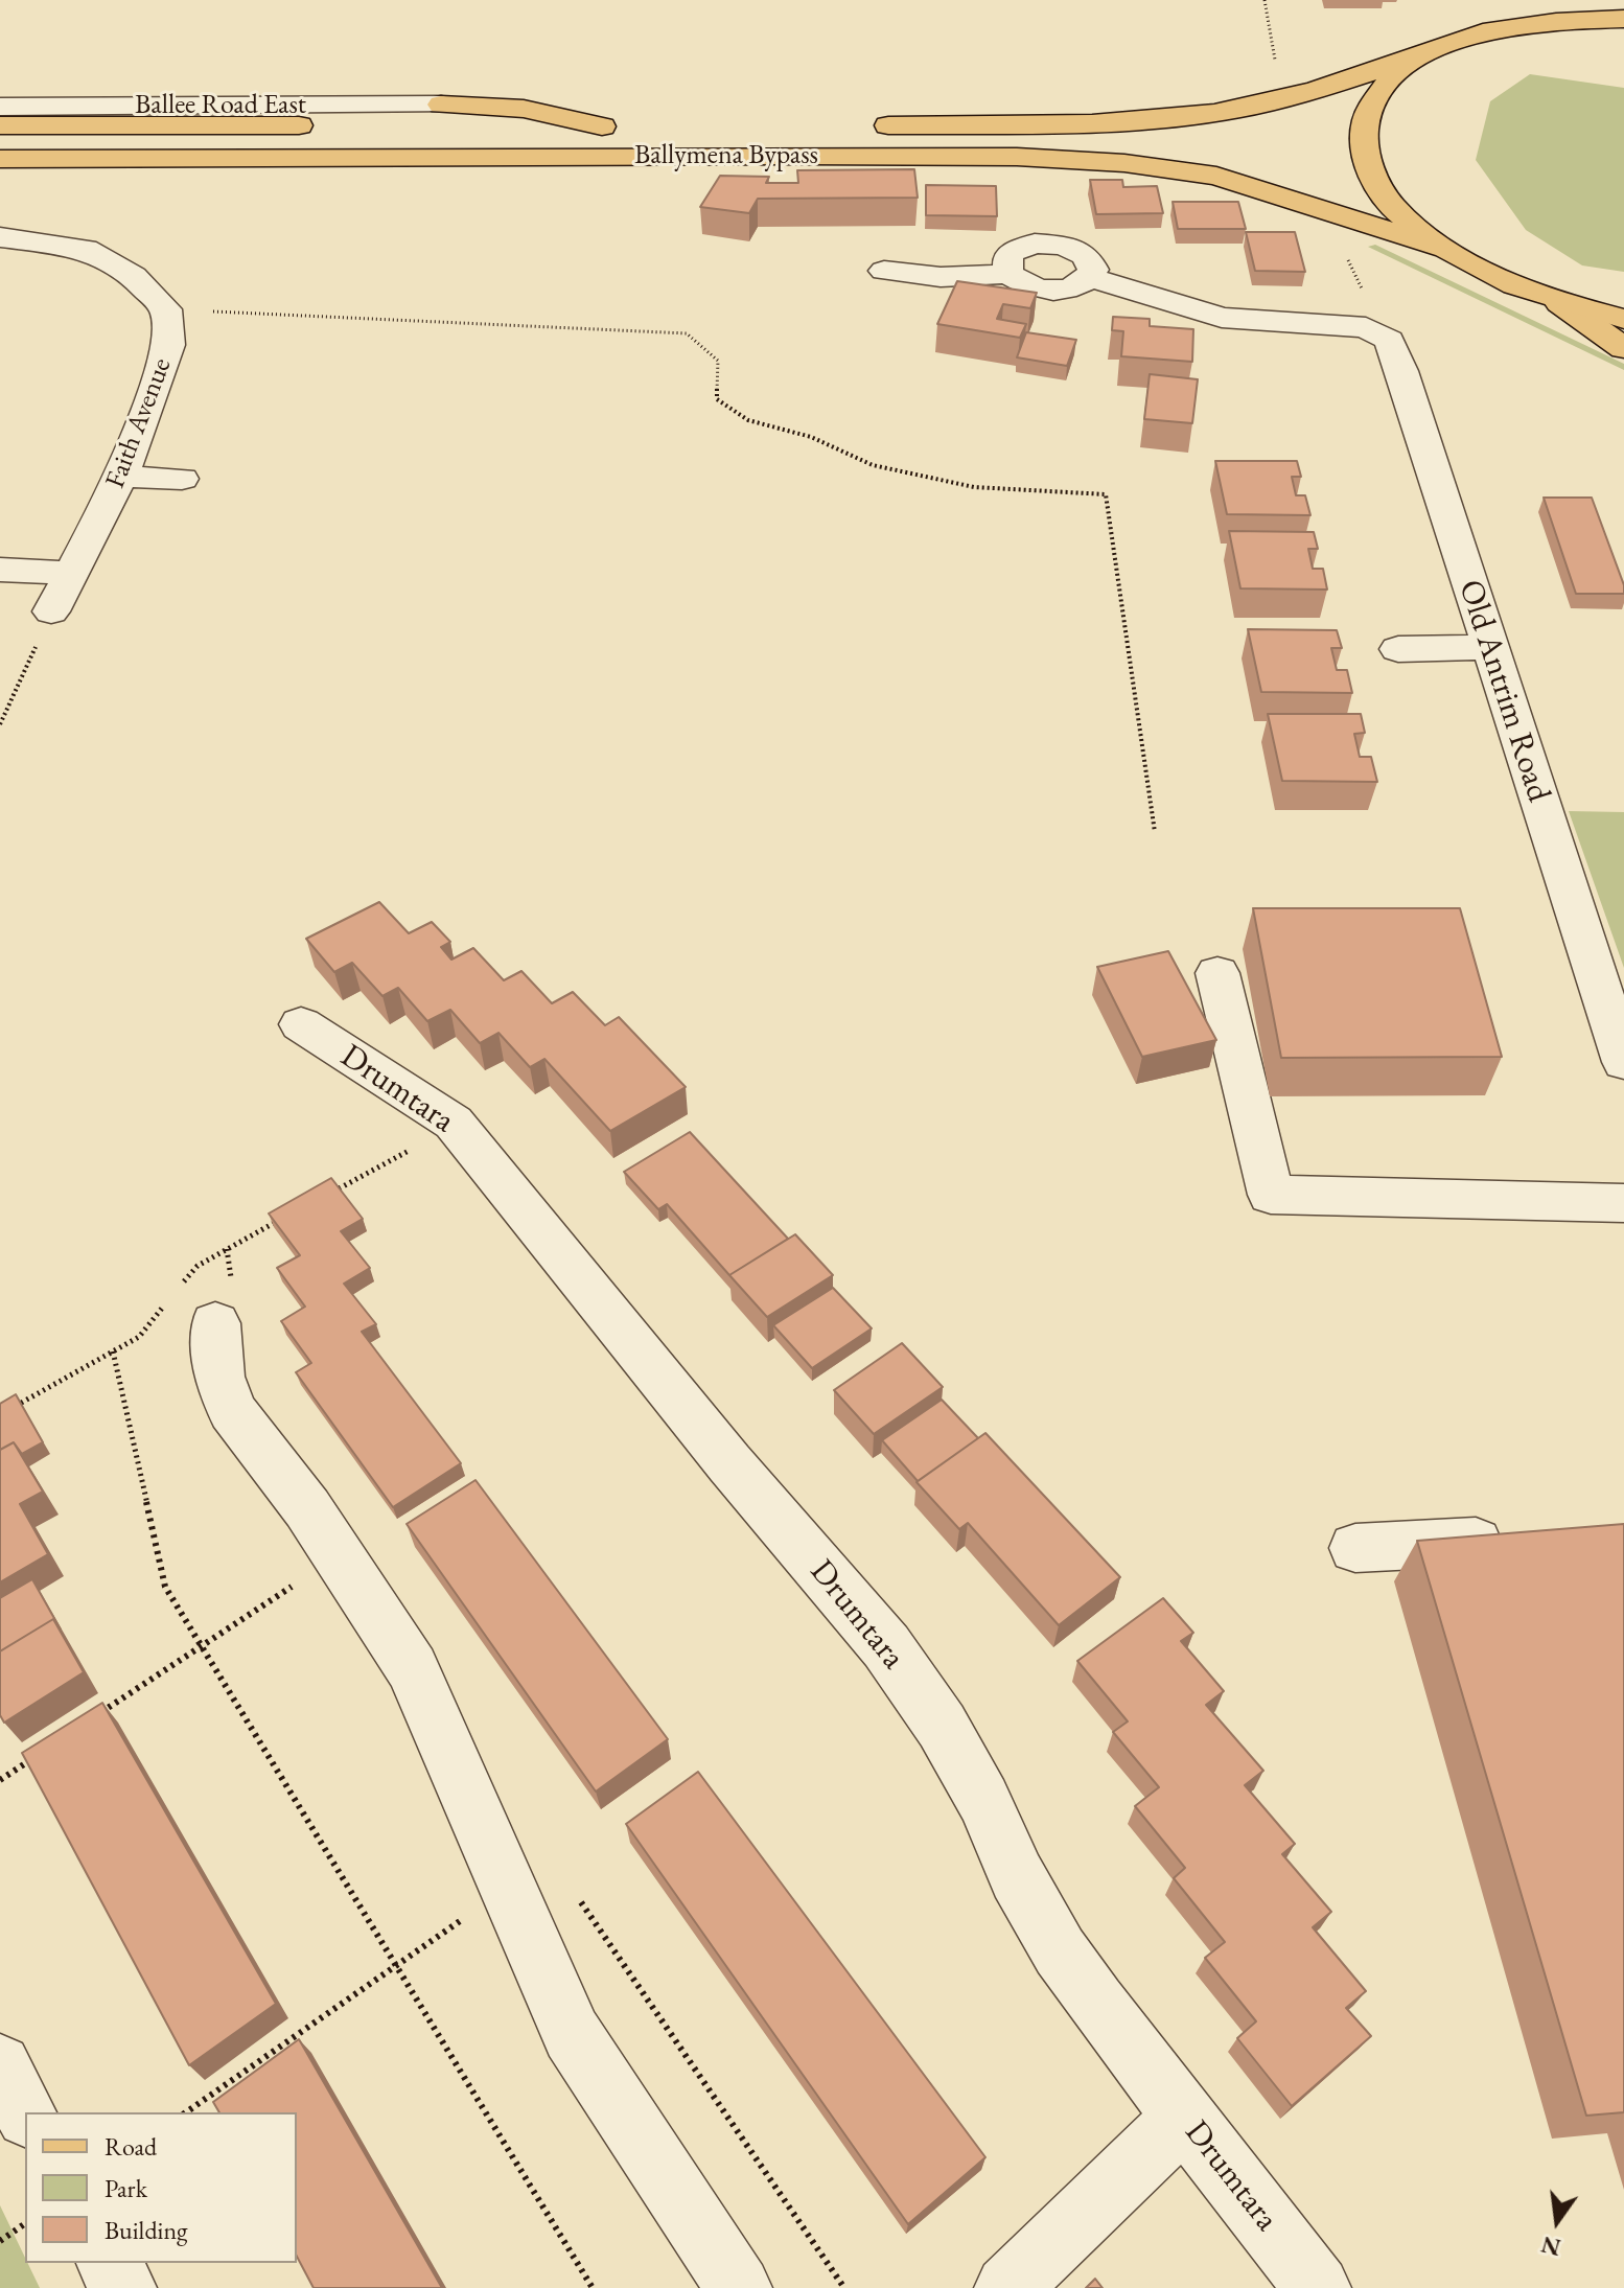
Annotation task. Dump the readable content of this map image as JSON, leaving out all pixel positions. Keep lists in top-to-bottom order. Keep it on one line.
{"streets":{"main road":["Ballymena Bypass"],"street":["Ballee Road East","Faith Avenue","Old Antrim Road","Drumtara"]},"legend":["Road","Park","Building"],"north":"bottom"}
